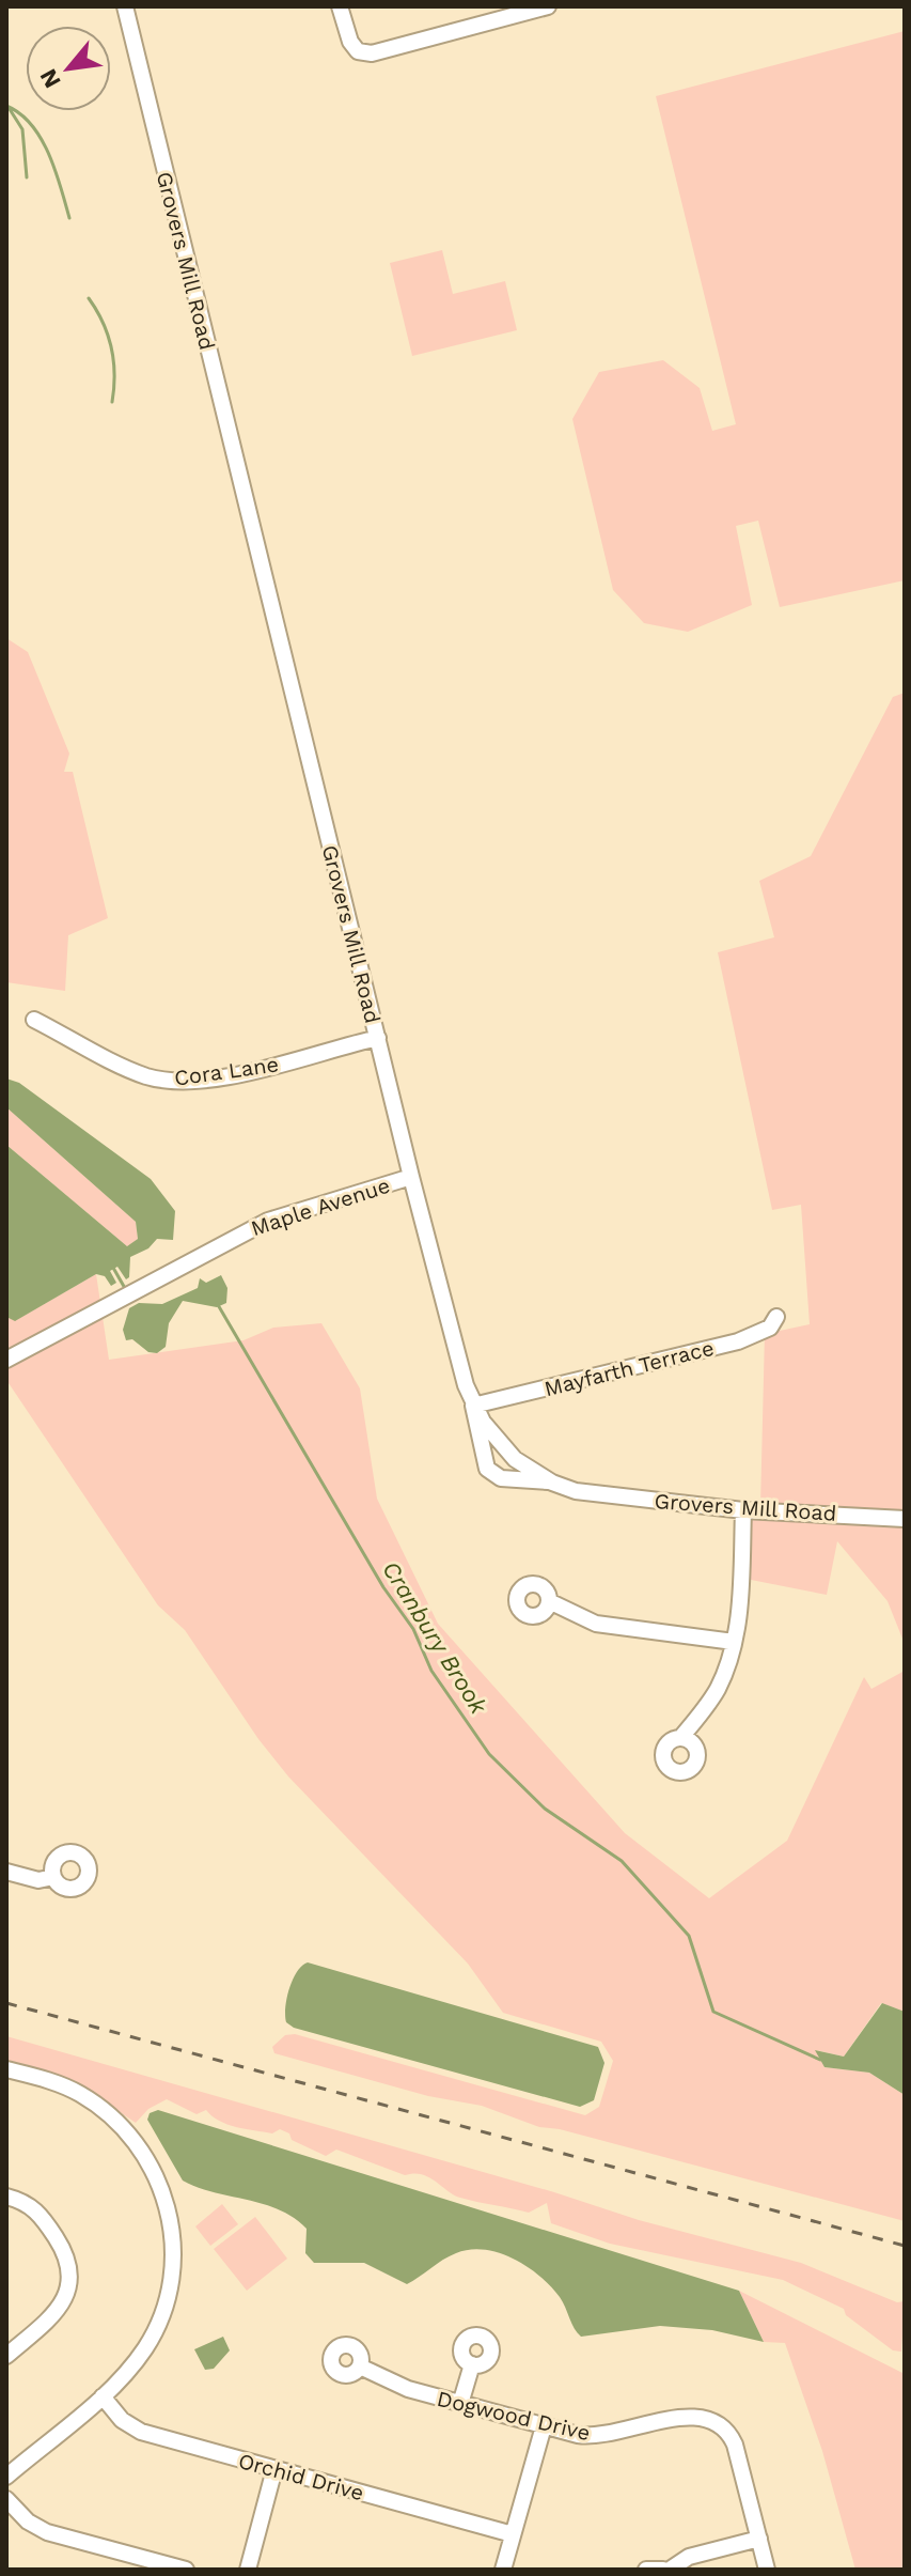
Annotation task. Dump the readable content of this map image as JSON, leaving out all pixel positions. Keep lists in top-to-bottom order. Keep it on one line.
{"streets":{"street":["Grovers Mill Road","Cora Lane","Maple Avenue","Mayfarth Terrace","Dogwood Drive","Orchid Drive"]},"crossings":[["Grovers Mill Road","Cora Lane"],["Grovers Mill Road","Maple Avenue"],["Grovers Mill Road","Mayfarth Terrace"]],"water":["Cranbury Brook"],"north":"bottom left"}
